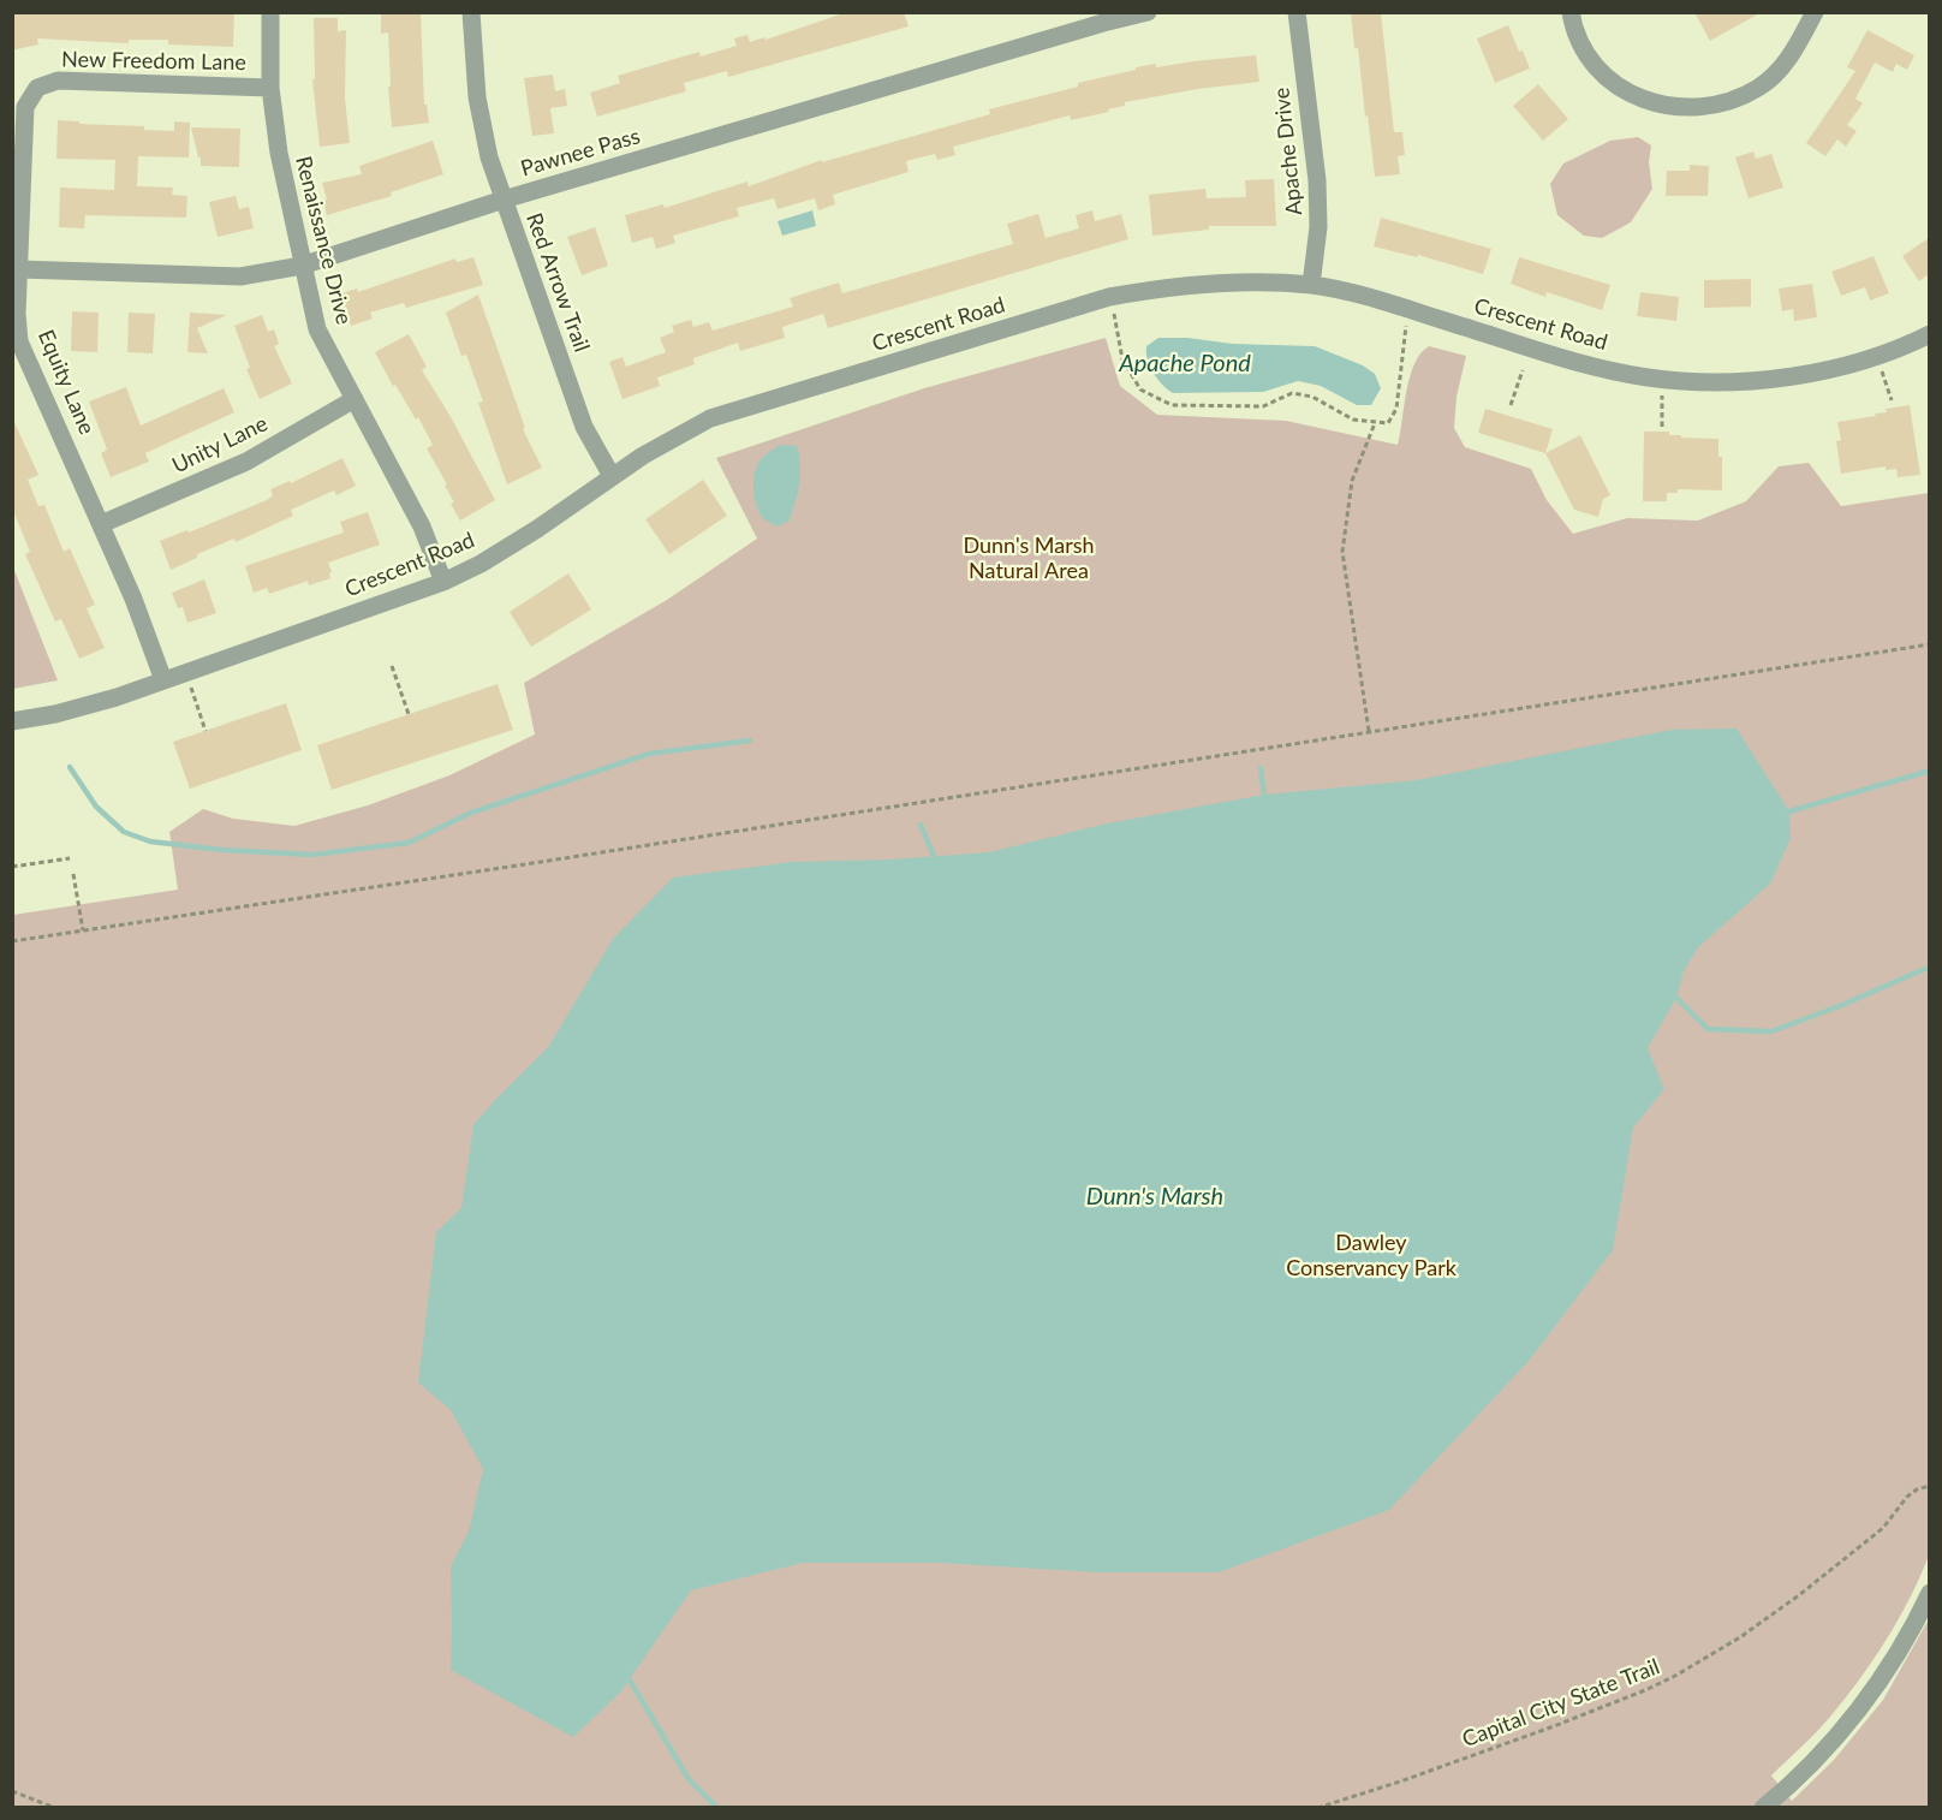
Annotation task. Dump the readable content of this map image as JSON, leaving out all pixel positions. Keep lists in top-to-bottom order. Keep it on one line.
{"streets":{"street":["New Freedom Lane","Apache Drive","Pawnee Pass","Renaissance Drive","Red Arrow Trail","Crescent Road","Equity Lane","Unity Lane"],"path":["Capital City State Trail"]},"crossings":[["New Freedom Lane","Renaissance Drive"],["New Freedom Lane","Equity Lane"],["Apache Drive","Crescent Road"],["Pawnee Pass","Renaissance Drive"],["Pawnee Pass","Red Arrow Trail"],["Pawnee Pass","Equity Lane"],["Renaissance Drive","Crescent Road"],["Renaissance Drive","Unity Lane"],["Red Arrow Trail","Crescent Road"],["Crescent Road","Equity Lane"],["Equity Lane","Unity Lane"]],"water":["Apache Pond","Dunn's Marsh"],"parks":["Dunn's Marsh Natural Area","Dawley Conservancy Park"]}
